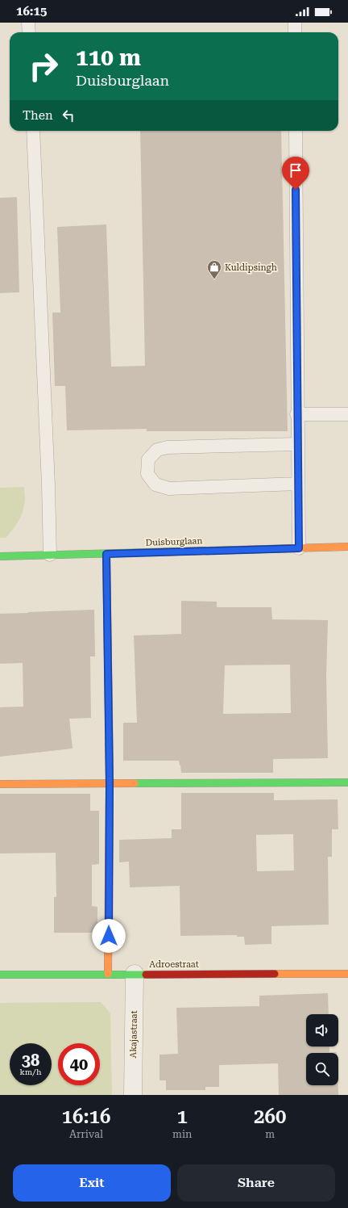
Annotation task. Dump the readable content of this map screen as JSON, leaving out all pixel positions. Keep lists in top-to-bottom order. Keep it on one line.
{"streets":{"street":["Duisburglaan","Adroestraat","Akajastraat"]},"crossings":[["Adroestraat","Akajastraat"]],"places":{"shop":["Kuldipsingh"]},"page":{"status":"16:15","turn":["110 m","Duisburglaan"],"then":"Then","speed":"38 km/h","limit":"40","eta":["16:16","Arrival","1","min","260","m"],"buttons":["Exit","Share"]}}
